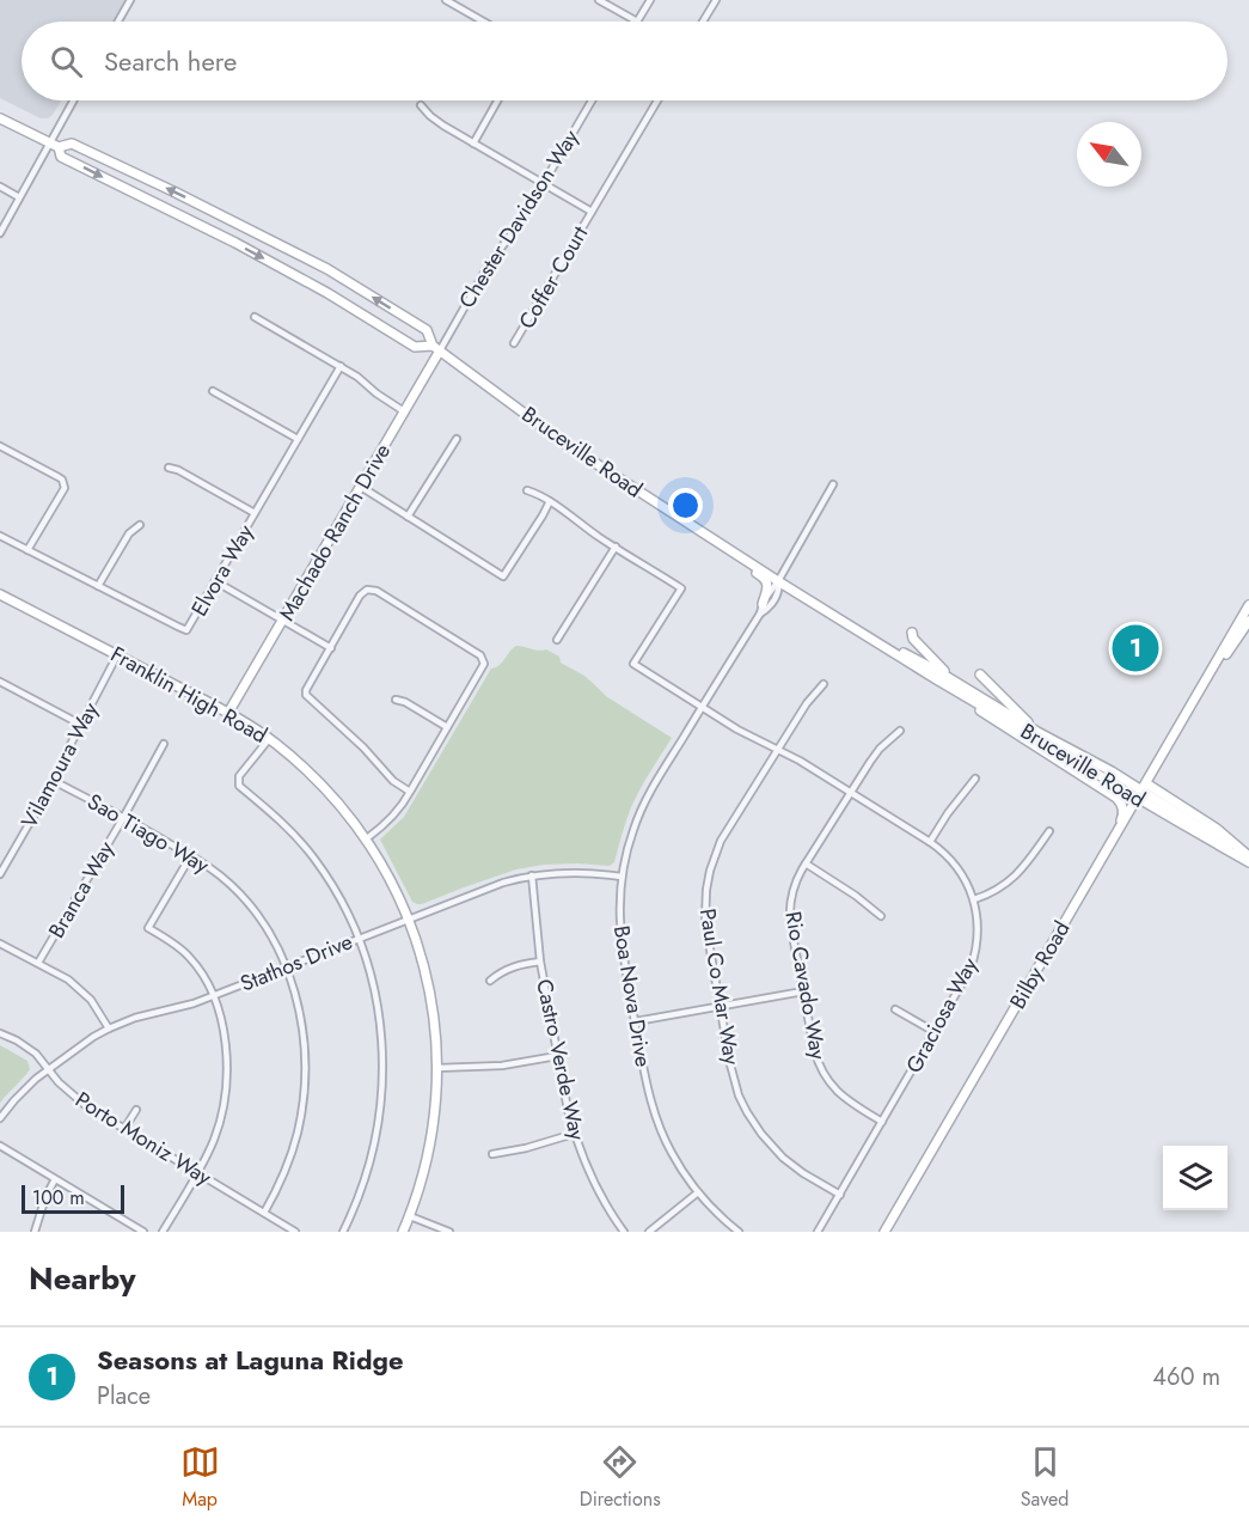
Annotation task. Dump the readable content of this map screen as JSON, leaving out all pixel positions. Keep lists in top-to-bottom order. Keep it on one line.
{"streets":{"main road":["Bruceville Road","Machado Ranch Drive","Franklin High Road","Bilby Road"],"street":["Chester Davidson Way","Coffer Court","Elvora Way","Vilamoura Way","Sao Tiago Way","Branca Way","Stathos Drive","Rio Cavado Way","Paul Co Mar Way","Boa Nova Drive","Graciosa Way","Castro Verde Way","Porto Moniz Way"]},"crossings":[["Chester Davidson Way","Bruceville Road"],["Chester Davidson Way","Machado Ranch Drive"],["Bruceville Road","Machado Ranch Drive"],["Bruceville Road","Bilby Road"],["Bruceville Road","Boa Nova Drive"],["Machado Ranch Drive","Franklin High Road"],["Franklin High Road","Vilamoura Way"],["Franklin High Road","Stathos Drive"],["Vilamoura Way","Sao Tiago Way"],["Sao Tiago Way","Branca Way"],["Sao Tiago Way","Stathos Drive"],["Sao Tiago Way","Porto Moniz Way"],["Stathos Drive","Boa Nova Drive"],["Stathos Drive","Castro Verde Way"],["Stathos Drive","Porto Moniz Way"],["Rio Cavado Way","Graciosa Way"],["Paul Co Mar Way","Graciosa Way"],["Boa Nova Drive","Graciosa Way"]],"scale_bar":"100 m","north":"top left","page":{"search":"Search here","pins":"1","scale":"100 m","heading":"Nearby","list":[{"mark":"1","name":"Seasons at Laguna Ridge","note":"Place","value":"460 m"}],"nav":["Map","Directions","Saved"]}}
